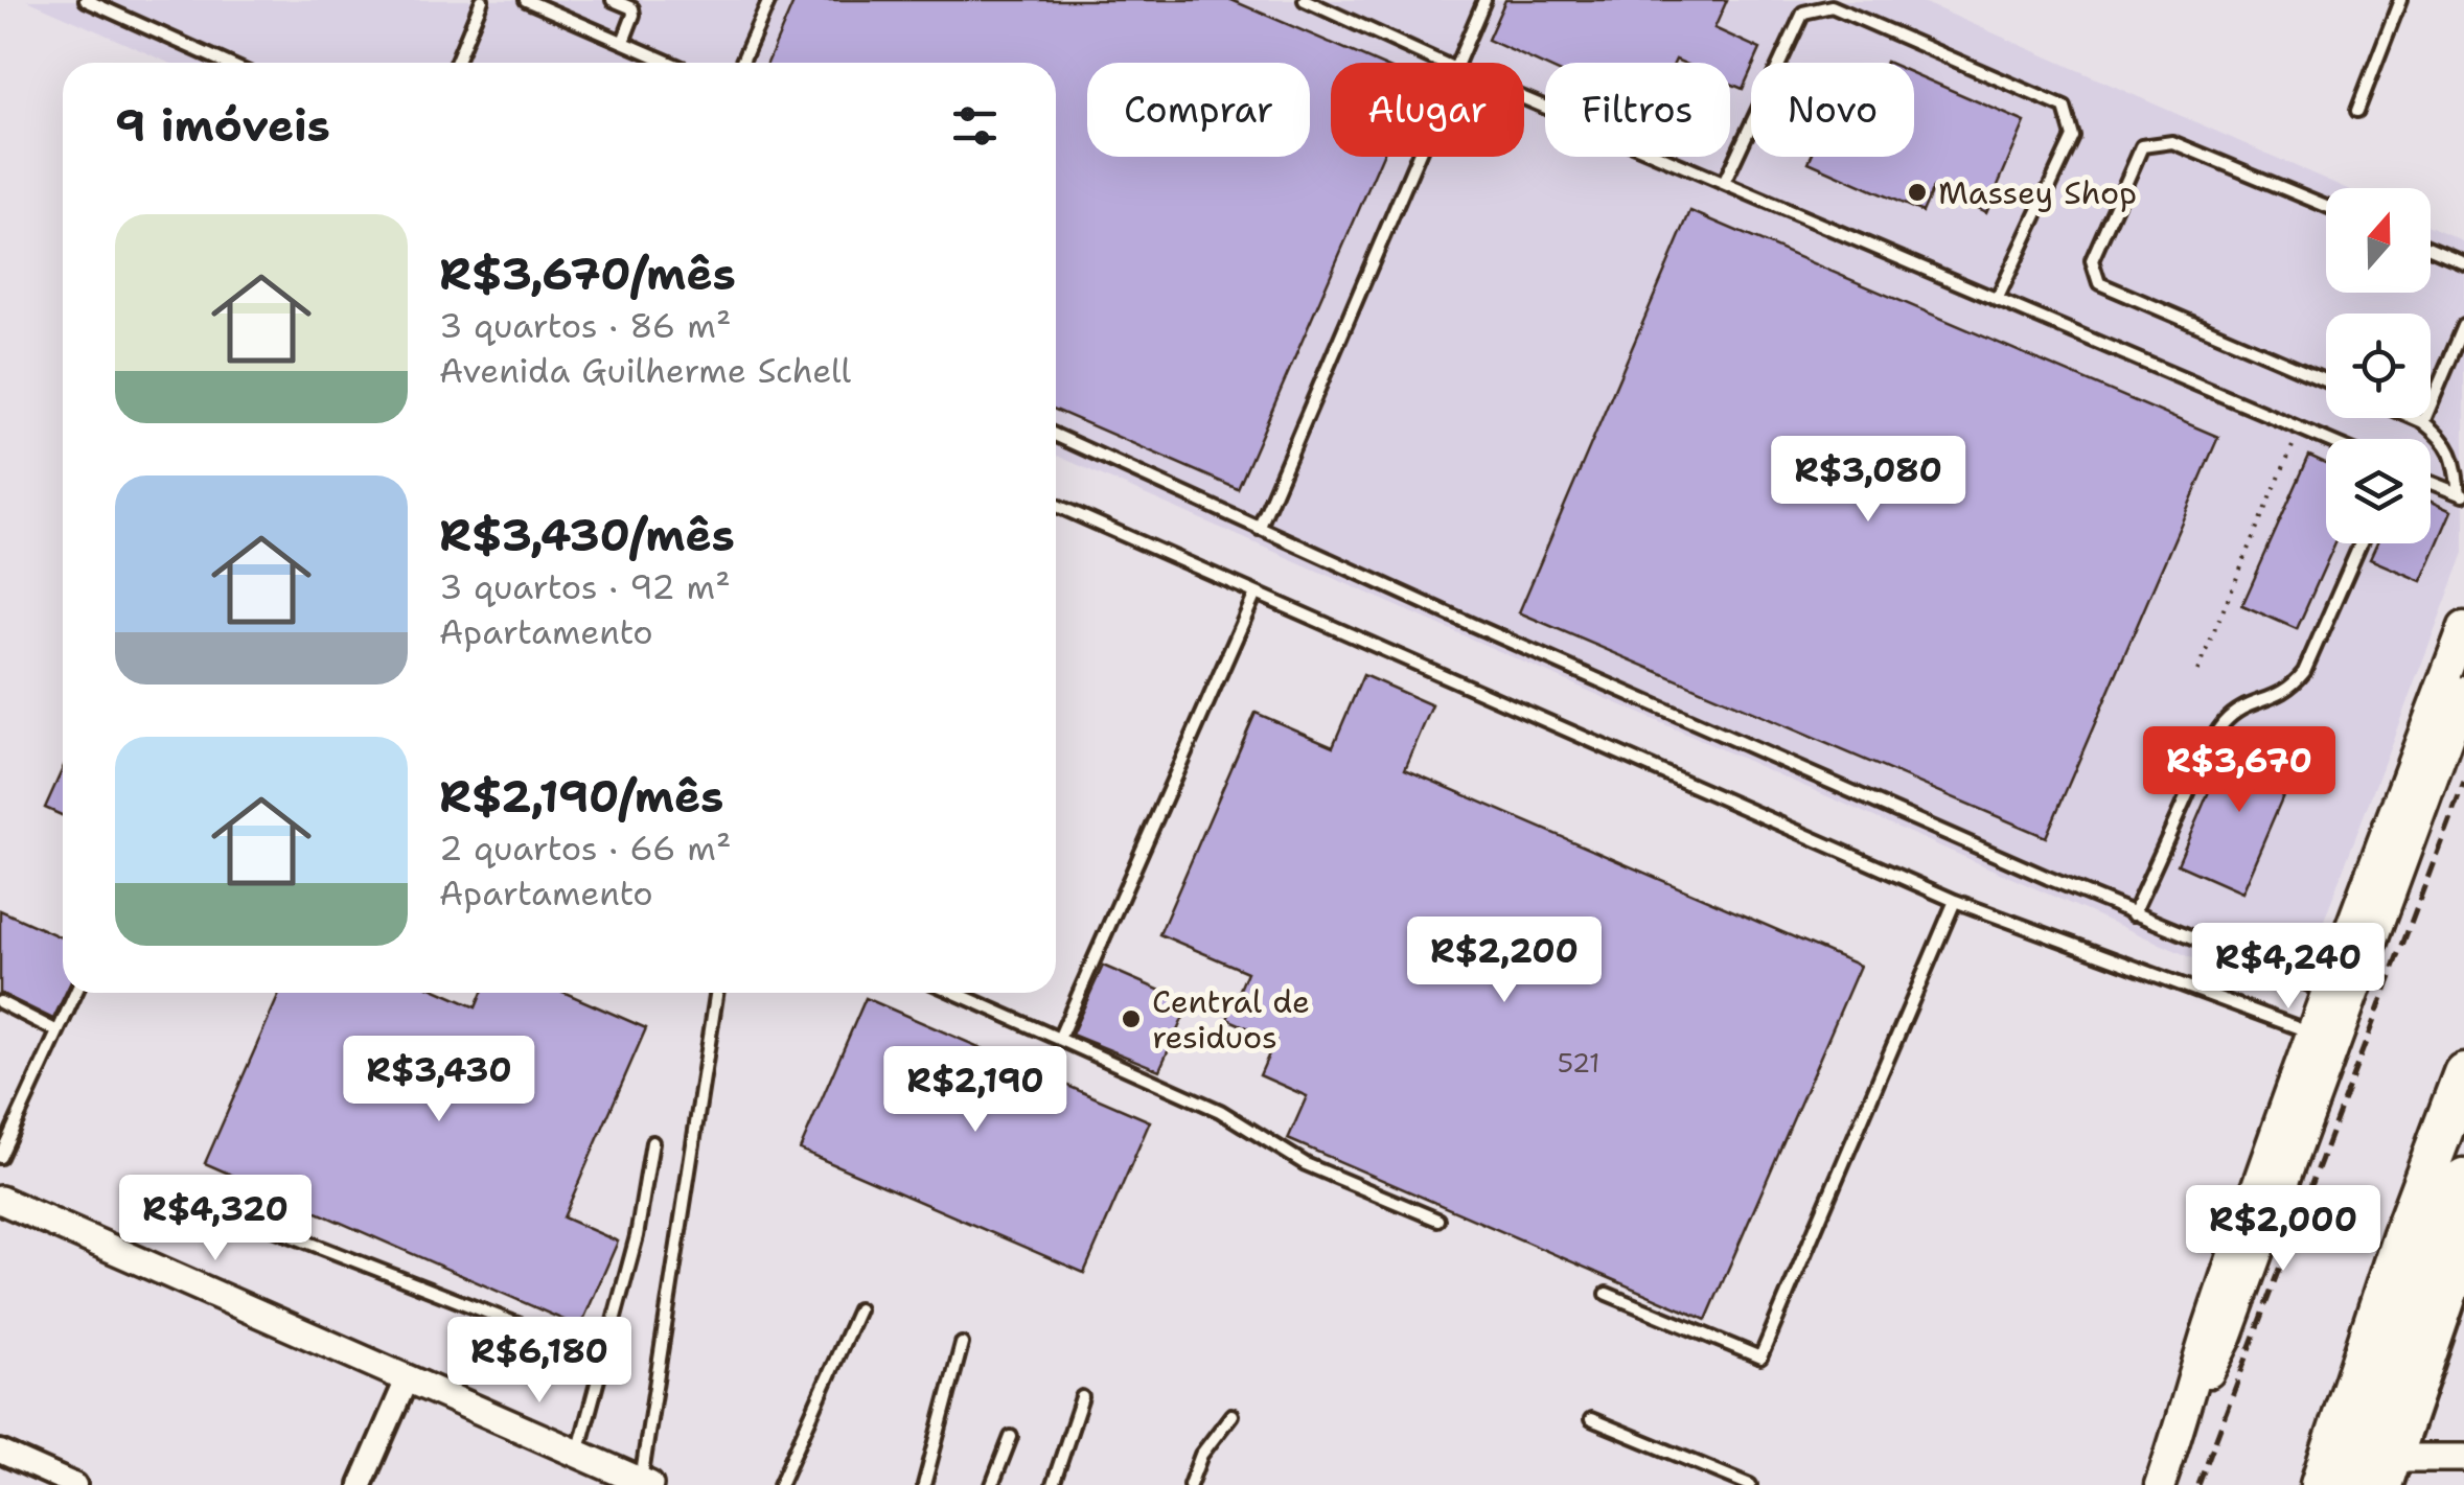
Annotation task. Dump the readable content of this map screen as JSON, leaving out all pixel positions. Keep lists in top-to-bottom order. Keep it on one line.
{"places":["Massey Shop","Central de residuos"],"house_numbers":["521"],"north":"top","page":{"chip":["Comprar","Alugar","Filtros","Novo"],"heading":"9 imóveis","list":[{"name":"R$3,670/mês","note":"3 quartos · 86 m² · Avenida Guilherme Schell"},{"name":"R$3,430/mês","note":"3 quartos · 92 m² · Apartamento"},{"name":"R$2,190/mês","note":"2 quartos · 66 m² · Apartamento"}],"price":["R$3,080","R$3,670","R$2,200","R$4,240","R$3,430","R$2,190","R$4,320","R$2,000","R$6,180"]}}
